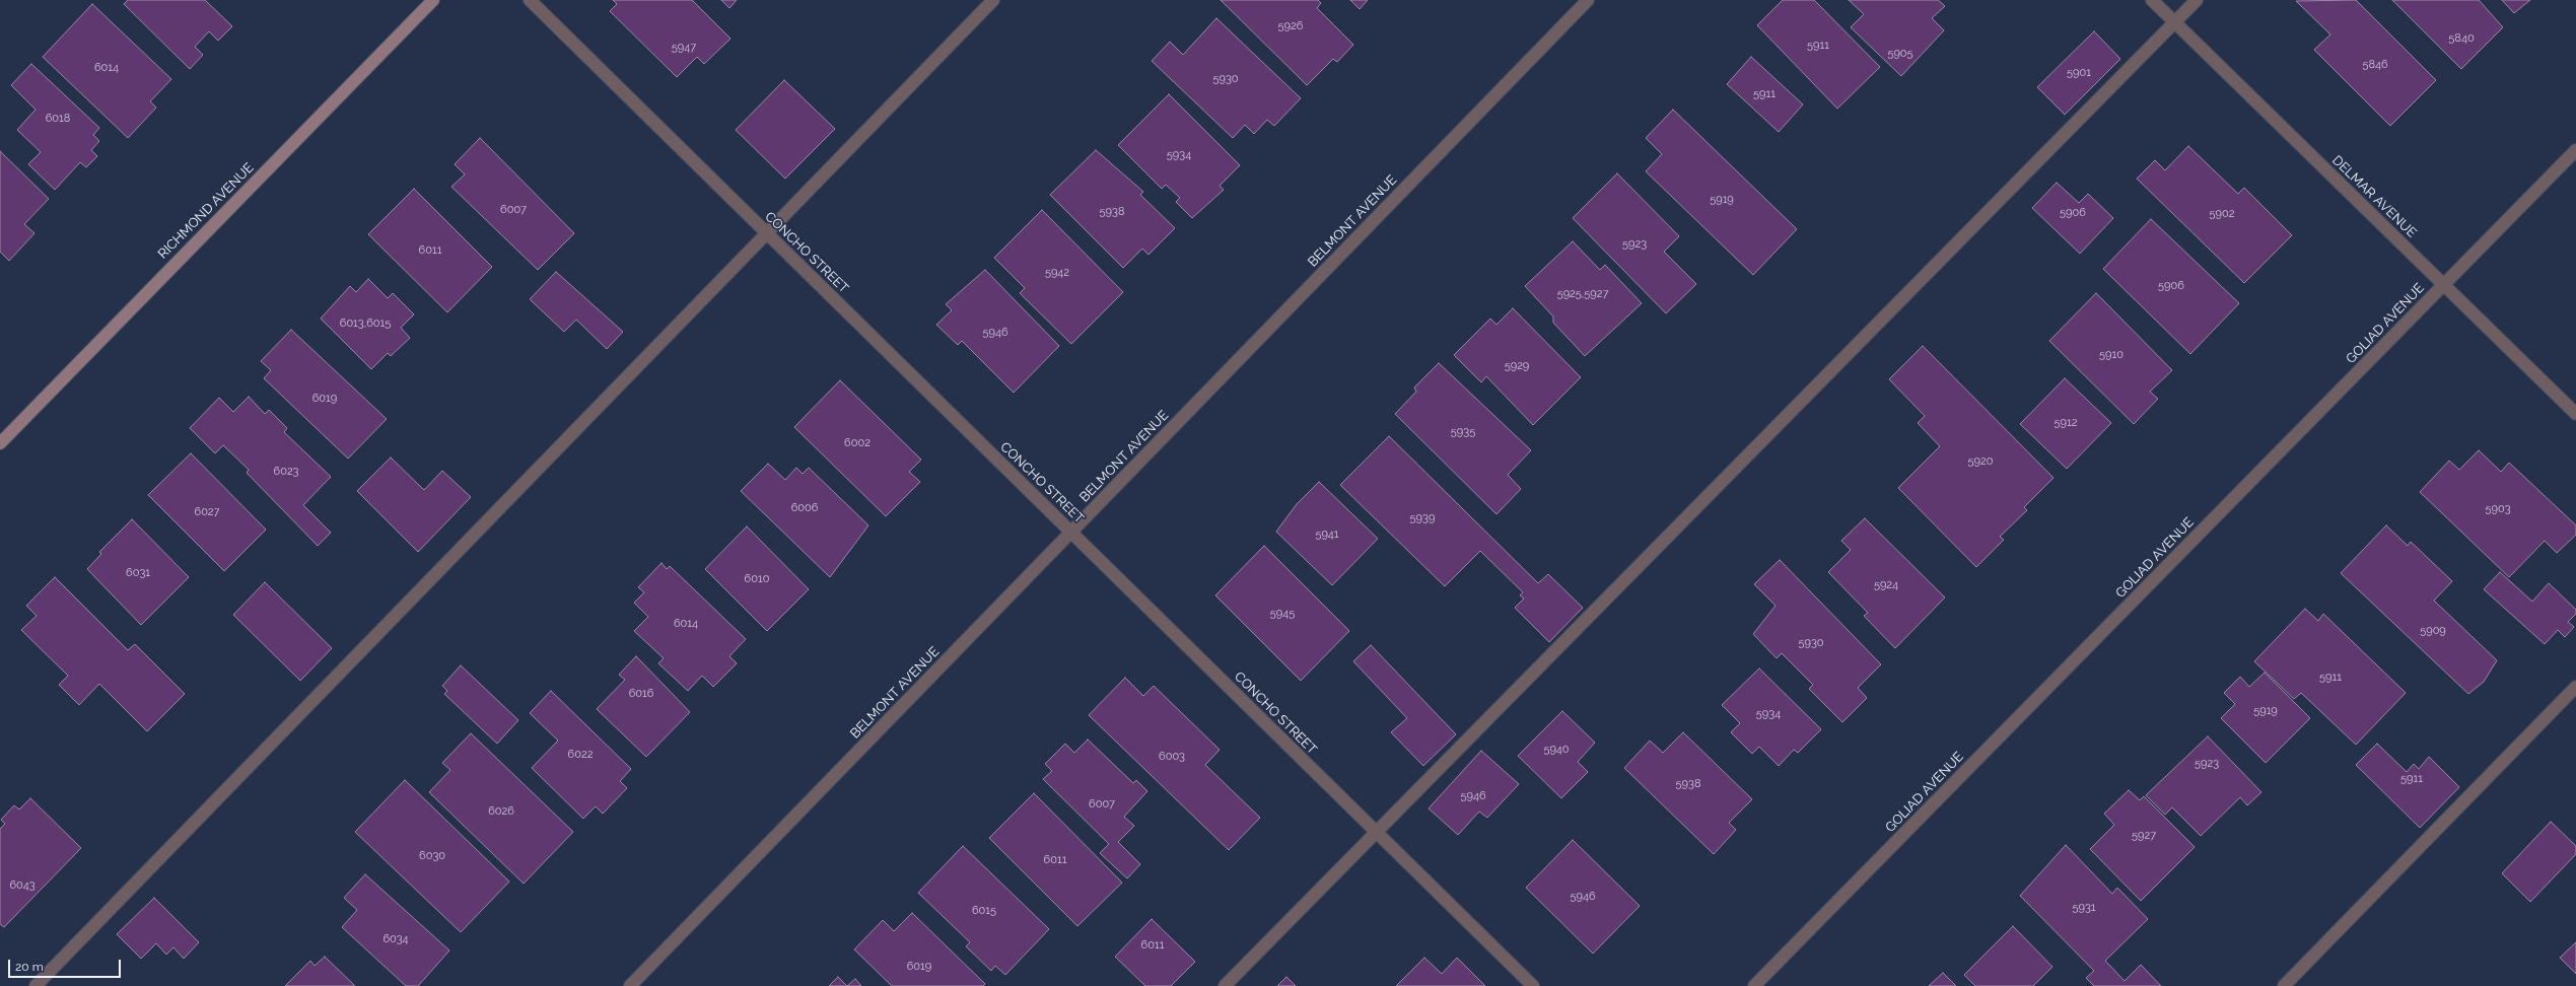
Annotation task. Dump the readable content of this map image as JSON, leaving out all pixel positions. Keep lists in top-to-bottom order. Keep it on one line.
{"streets":{"street":["DELMAR AVENUE","RICHMOND AVENUE","BELMONT AVENUE","CONCHO STREET","GOLIAD AVENUE"]},"crossings":[["DELMAR AVENUE","GOLIAD AVENUE"],["BELMONT AVENUE","CONCHO STREET"]],"house_numbers":["5926","5840","5911","5947","5905","5846","6014","5901","5930","5911","6018","5934","5919","6007","5938","5906","5902","5923","6011","5942","5906","5925,5927","6013,6015","5946","5910","5929","6019","5912","5935","6002","5920","6023","6006","5903","6027","5939","5941","6031","6010","5924","5945","6014","5909","5930","5911","6016","5919","5934","5940","6022","6003","5923","5911","5938","5946","6007","6026","5927","6030","6011","6043","5946","5931","6015","6034","6011","6019"],"scale_bar":"20 m"}
